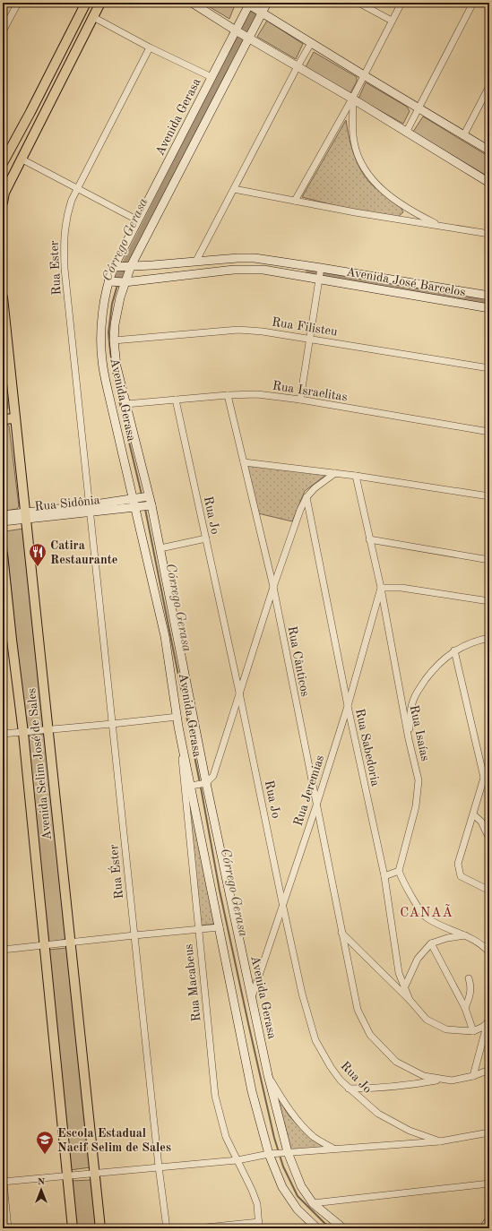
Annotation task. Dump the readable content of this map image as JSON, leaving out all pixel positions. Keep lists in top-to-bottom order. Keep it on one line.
{"streets":{"main road":["Avenida Gerasa","Avenida José Barcelos","Rua Sidônia","Avenida Selim José de Sales"],"street":["Rua Ester","Rua Filisteu","Rua Israelitas","Rua Jo","Rua Cânticos","Rua Isaías","Rua Sabedoria","Rua Jeremias","Rua Éster","Rua Macabeus"]},"crossings":[["Avenida Gerasa","Avenida José Barcelos"],["Avenida Gerasa","Rua Filisteu"],["Avenida Gerasa","Rua Israelitas"],["Avenida Gerasa","Rua Sidônia"],["Avenida Gerasa","Rua Jeremias"],["Avenida Gerasa","Rua Macabeus"],["Rua Ester","Rua Sidônia"],["Rua Ester","Rua Éster"],["Rua Israelitas","Rua Jo"],["Rua Israelitas","Rua Cânticos"],["Rua Sidônia","Avenida Selim José de Sales"],["Rua Sidônia","Rua Éster"],["Rua Jo","Rua Jeremias"],["Rua Cânticos","Rua Jeremias"],["Rua Isaías","Rua Jeremias"],["Rua Sabedoria","Rua Jeremias"]],"districts":["CANAÃ"],"water":["Córrego Gerasa"],"places":{"restaurant":["Catira Restaurante"],"school or university":["Escola Estadual Nacif Selim de Sales"]},"north":"top"}
